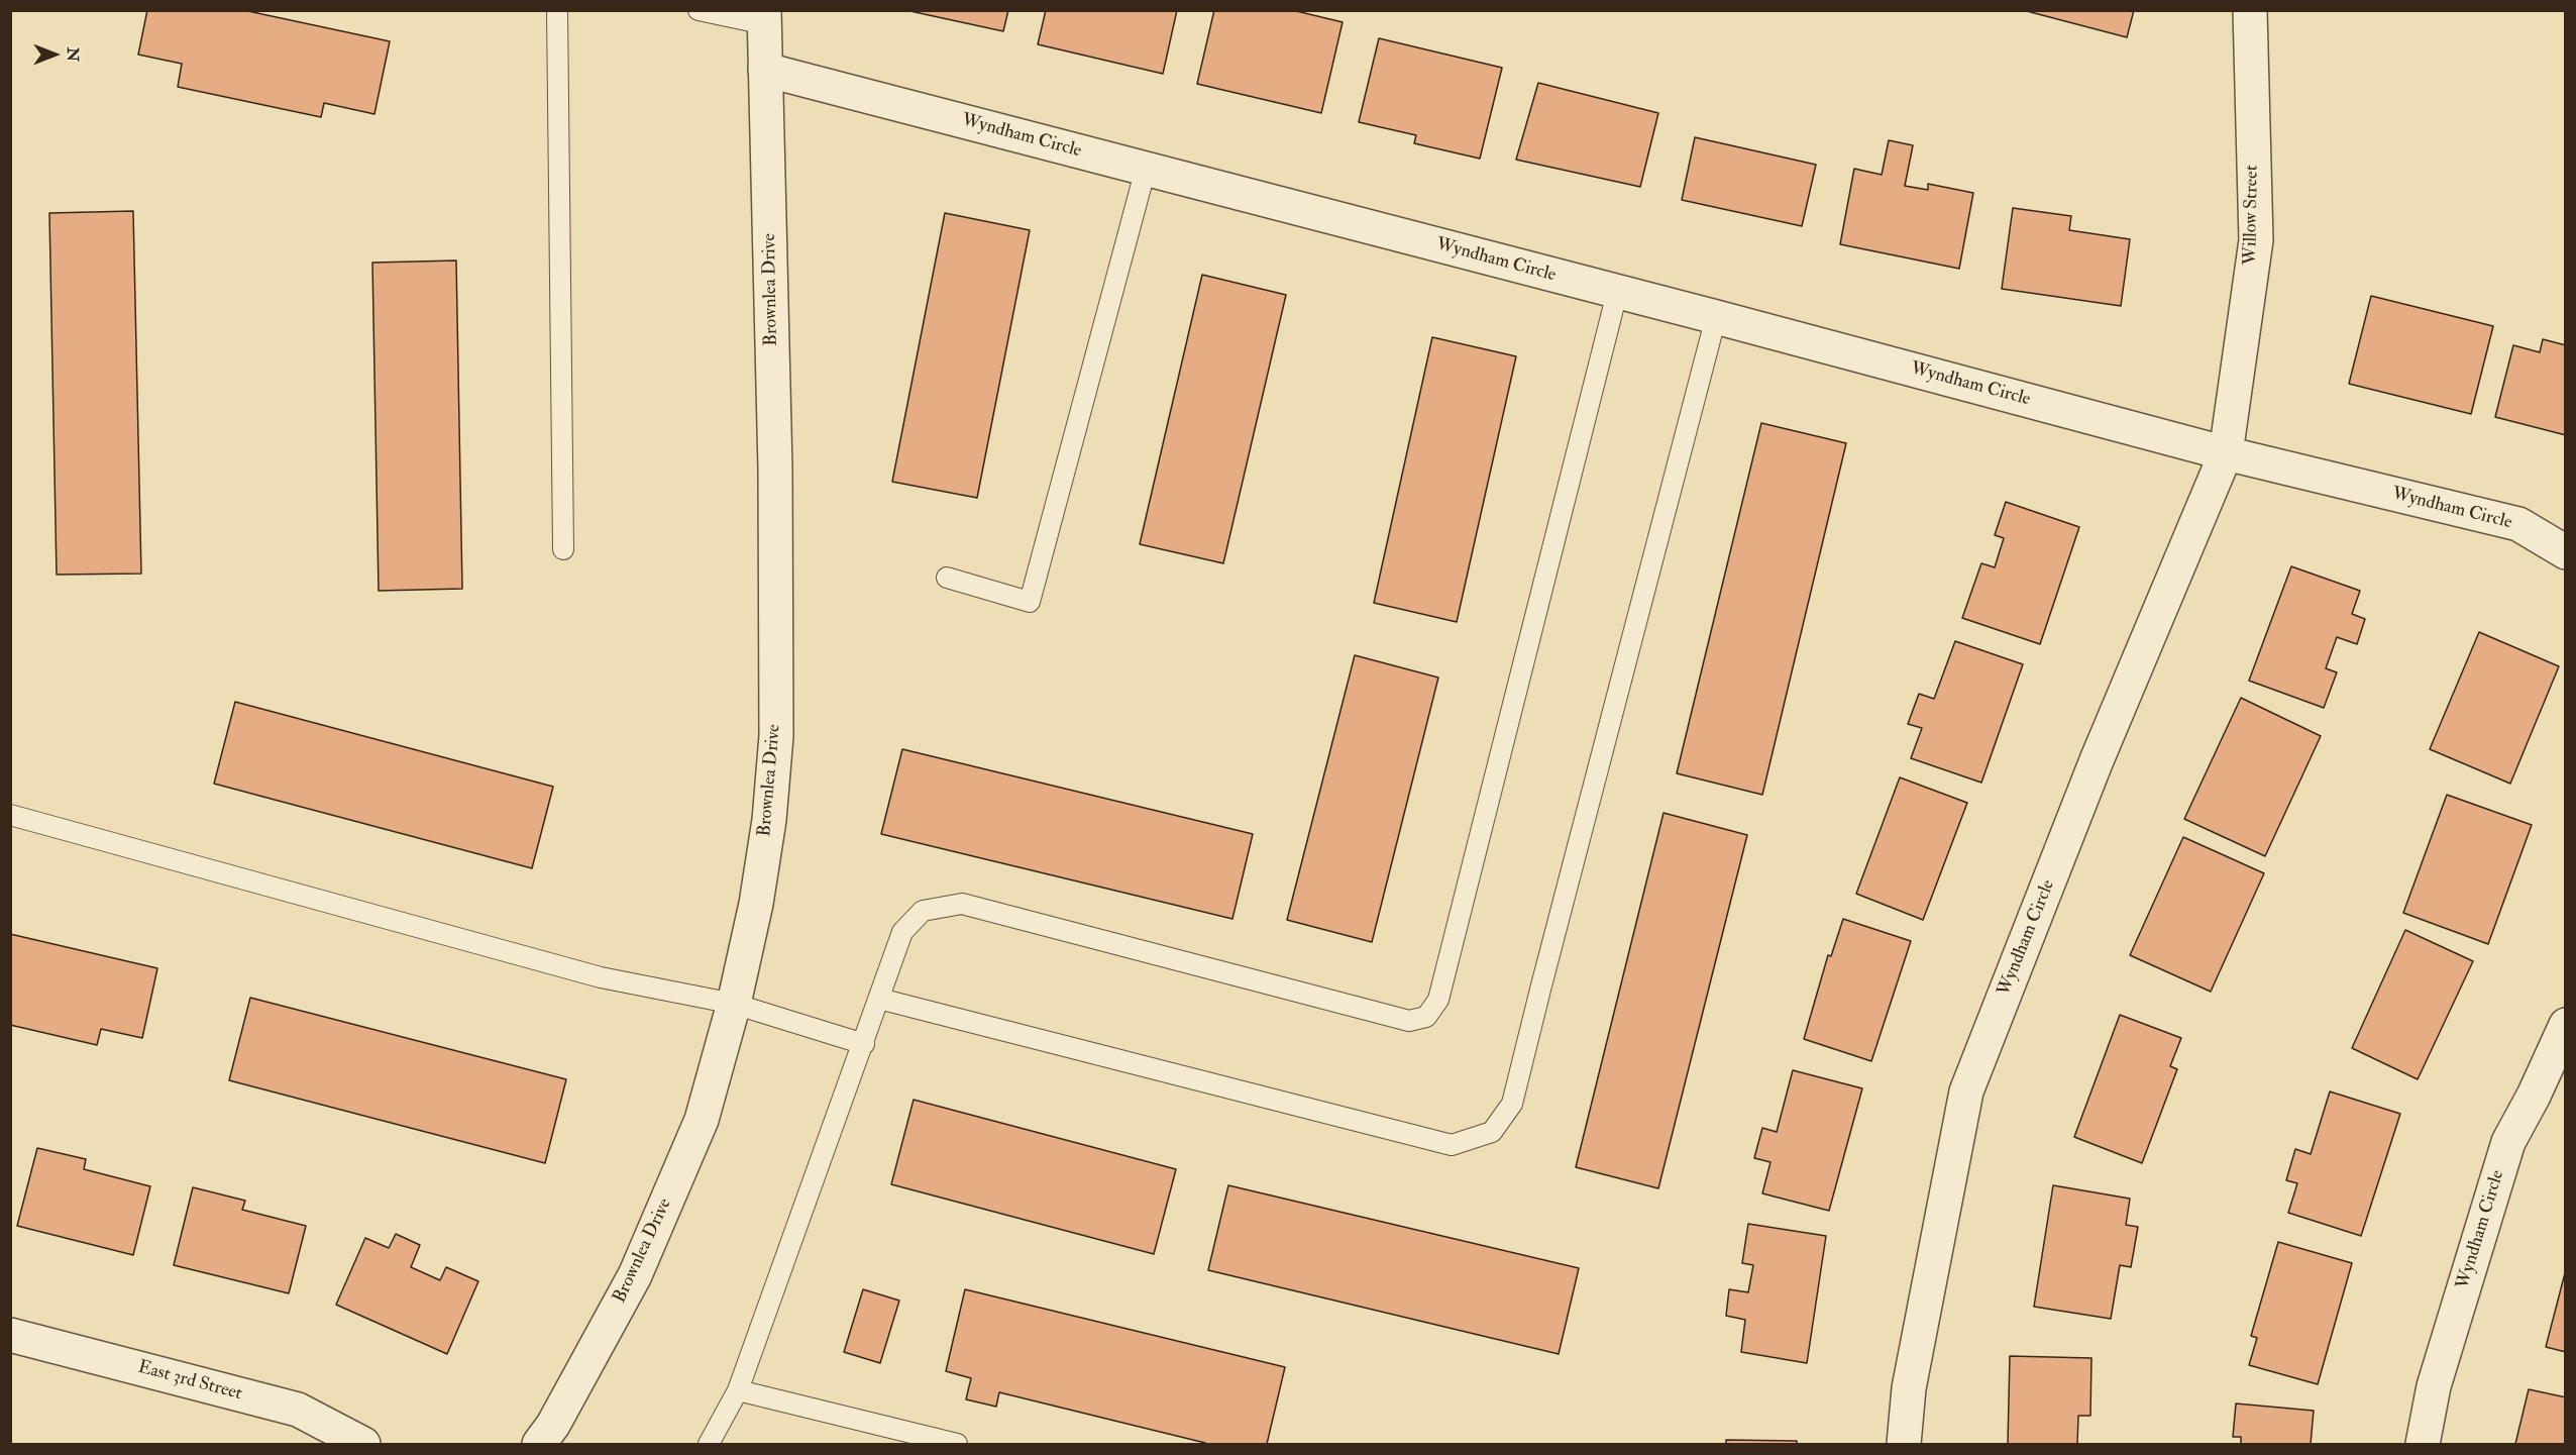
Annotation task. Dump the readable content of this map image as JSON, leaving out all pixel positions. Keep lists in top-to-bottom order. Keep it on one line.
{"streets":{"street":["Wyndham Circle","Willow Street","Brownlea Drive","East 3rd Street"]},"crossings":[["Wyndham Circle","Willow Street"],["Wyndham Circle","Brownlea Drive"]],"north":"right"}
